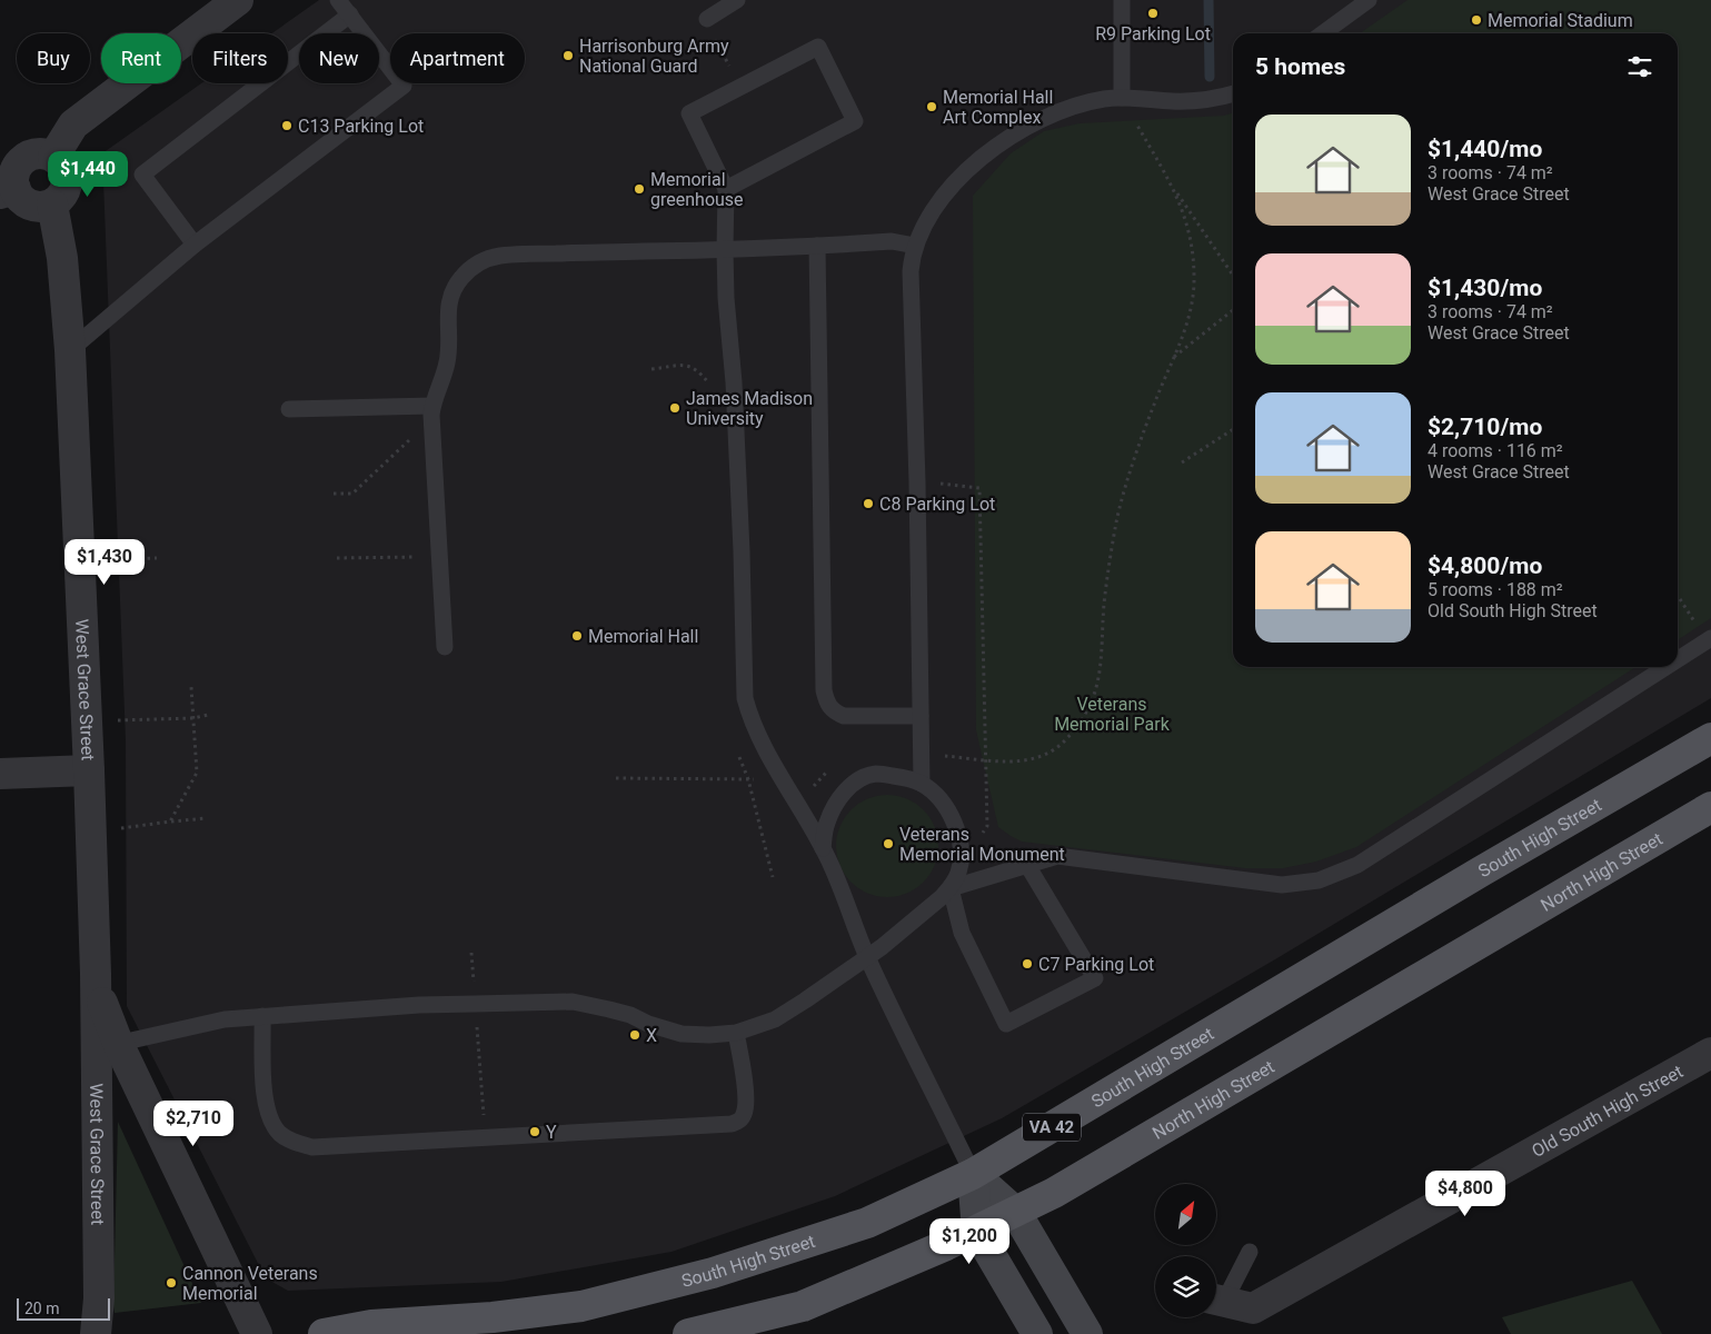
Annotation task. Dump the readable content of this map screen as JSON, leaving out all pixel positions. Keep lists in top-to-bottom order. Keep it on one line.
{"streets":{"main road":["South High Street","North High Street","VA 42"],"street":["West Grace Street","Old South High Street"]},"parks":["Veterans Memorial Park"],"places":["R9 Parking Lot","Memorial Stadium","Harrisonburg Army National Guard","Memorial Hall Art Complex","C13 Parking Lot","Memorial greenhouse","James Madison University","C8 Parking Lot","Memorial Hall","Veterans Memorial Monument","C7 Parking Lot","X","Y","Cannon Veterans Memorial"],"scale_bar":"20 m","north":"top right","page":{"chip":["Buy","Rent","Filters","New","Apartment"],"heading":"5 homes","list":[{"name":"$1,440/mo","note":"3 rooms · 74 m² · West Grace Street"},{"name":"$1,430/mo","note":"3 rooms · 74 m² · West Grace Street"},{"name":"$2,710/mo","note":"4 rooms · 116 m² · West Grace Street"},{"name":"$4,800/mo","note":"5 rooms · 188 m² · Old South High Street"}],"price":["$1,440","$1,430","$2,710","$4,800","$1,200"],"scale":"20 m"}}
